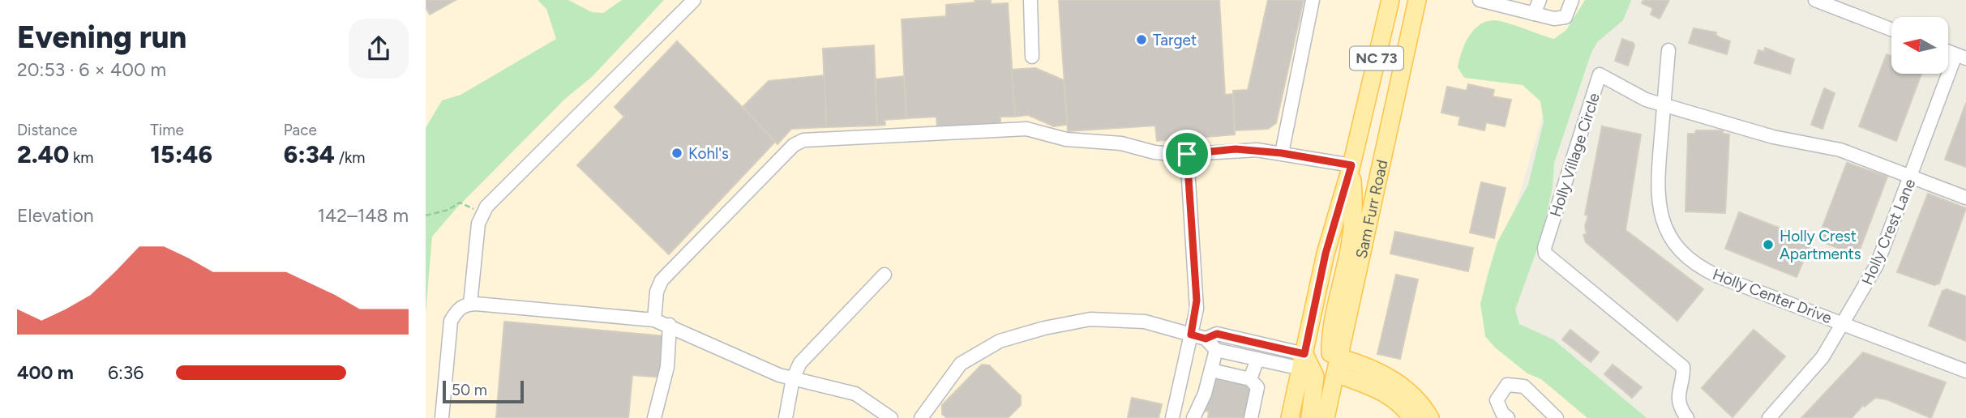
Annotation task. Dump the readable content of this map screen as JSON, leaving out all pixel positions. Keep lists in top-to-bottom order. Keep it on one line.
{"streets":{"main road":["NC 73","Sam Furr Road"],"street":["Holly Village Circle","Holly Crest Lane","Holly Center Drive"]},"crossings":[["Holly Village Circle","Holly Crest Lane"],["Holly Village Circle","Holly Center Drive"],["Holly Crest Lane","Holly Center Drive"]],"places":["Target","Kohl's","Holly Crest Apartments"],"scale_bar":"50 m","north":"left","page":{"heading":["Evening run","20:53 · 6 × 400 m"],"stats":[["Distance","2.40 km"],["Time","15:46"],["Pace","6:34 /km"]],"chart":["Elevation","142–148 m"],"list":[{"name":"400 m","note":"6:36"}],"scale":"50 m"}}
